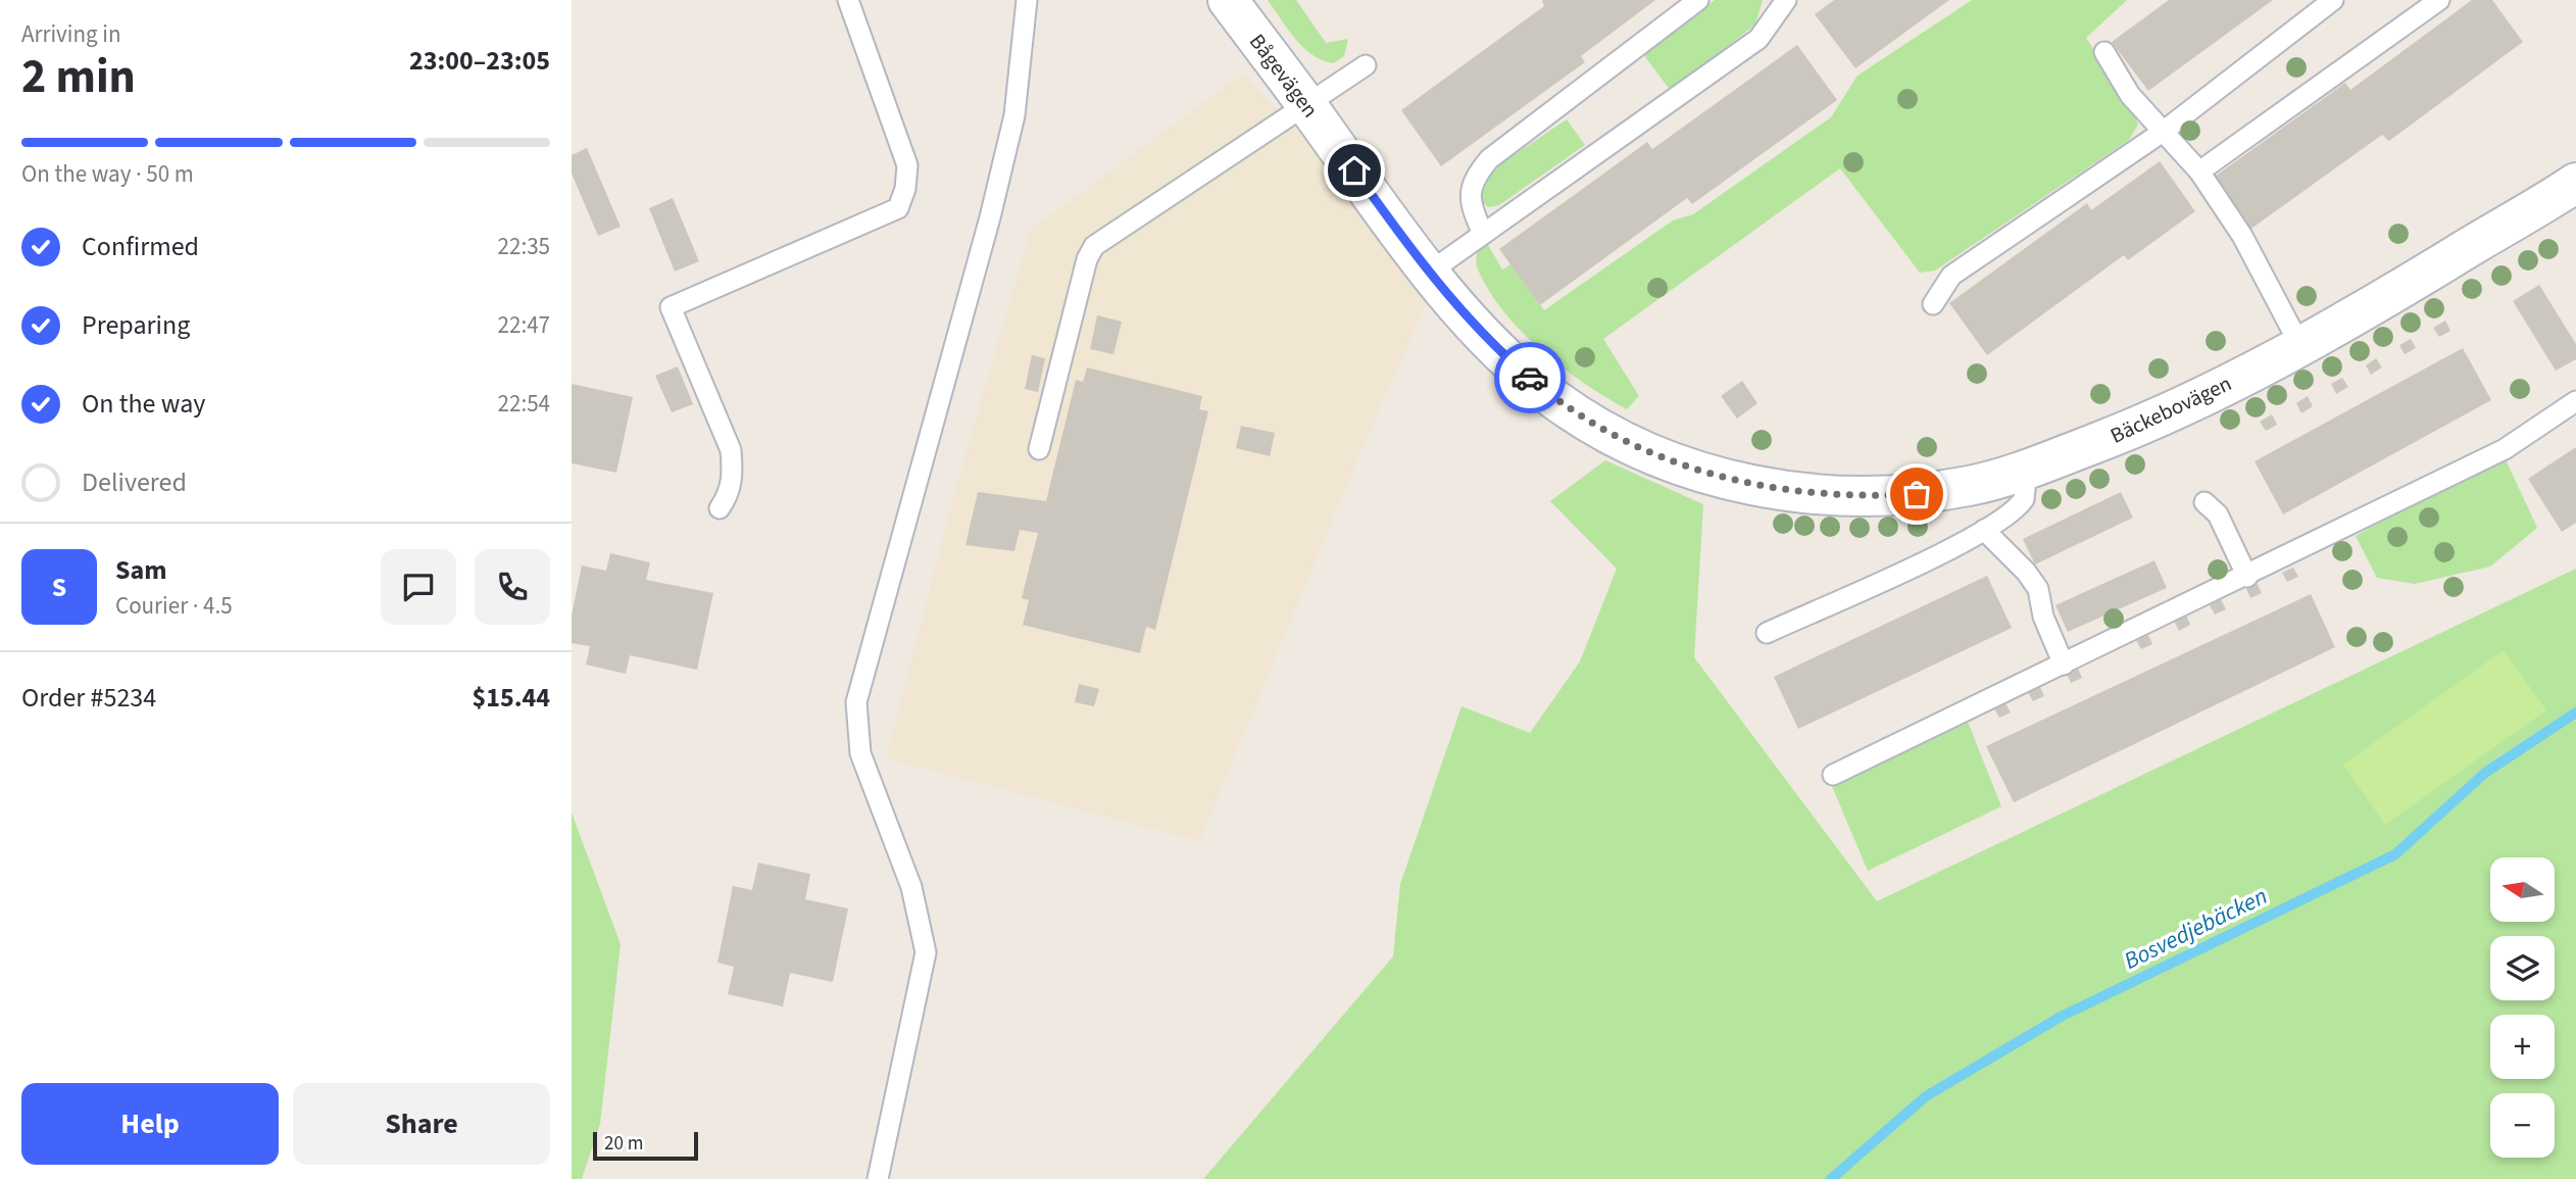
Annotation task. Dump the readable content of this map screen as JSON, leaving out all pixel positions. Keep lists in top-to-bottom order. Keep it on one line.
{"streets":{"street":["Bågevägen","Bäckebovägen"]},"crossings":[["Bågevägen","Bäckebovägen"]],"water":["Bosvedjebäcken"],"scale_bar":"20 m","north":"left","page":{"heading":["2 min","Arriving in","23:00–23:05"],"panel":["Sam","Courier · 4.5","Order #5234","$15.44"],"bar":"On the way · 50 m","list":[["Confirmed","22:35"],["Preparing","22:47"],["On the way","22:54"],"Delivered"],"round":"S","map_buttons":["+","−"],"buttons":["Help","Share"],"scale":"20 m"}}
